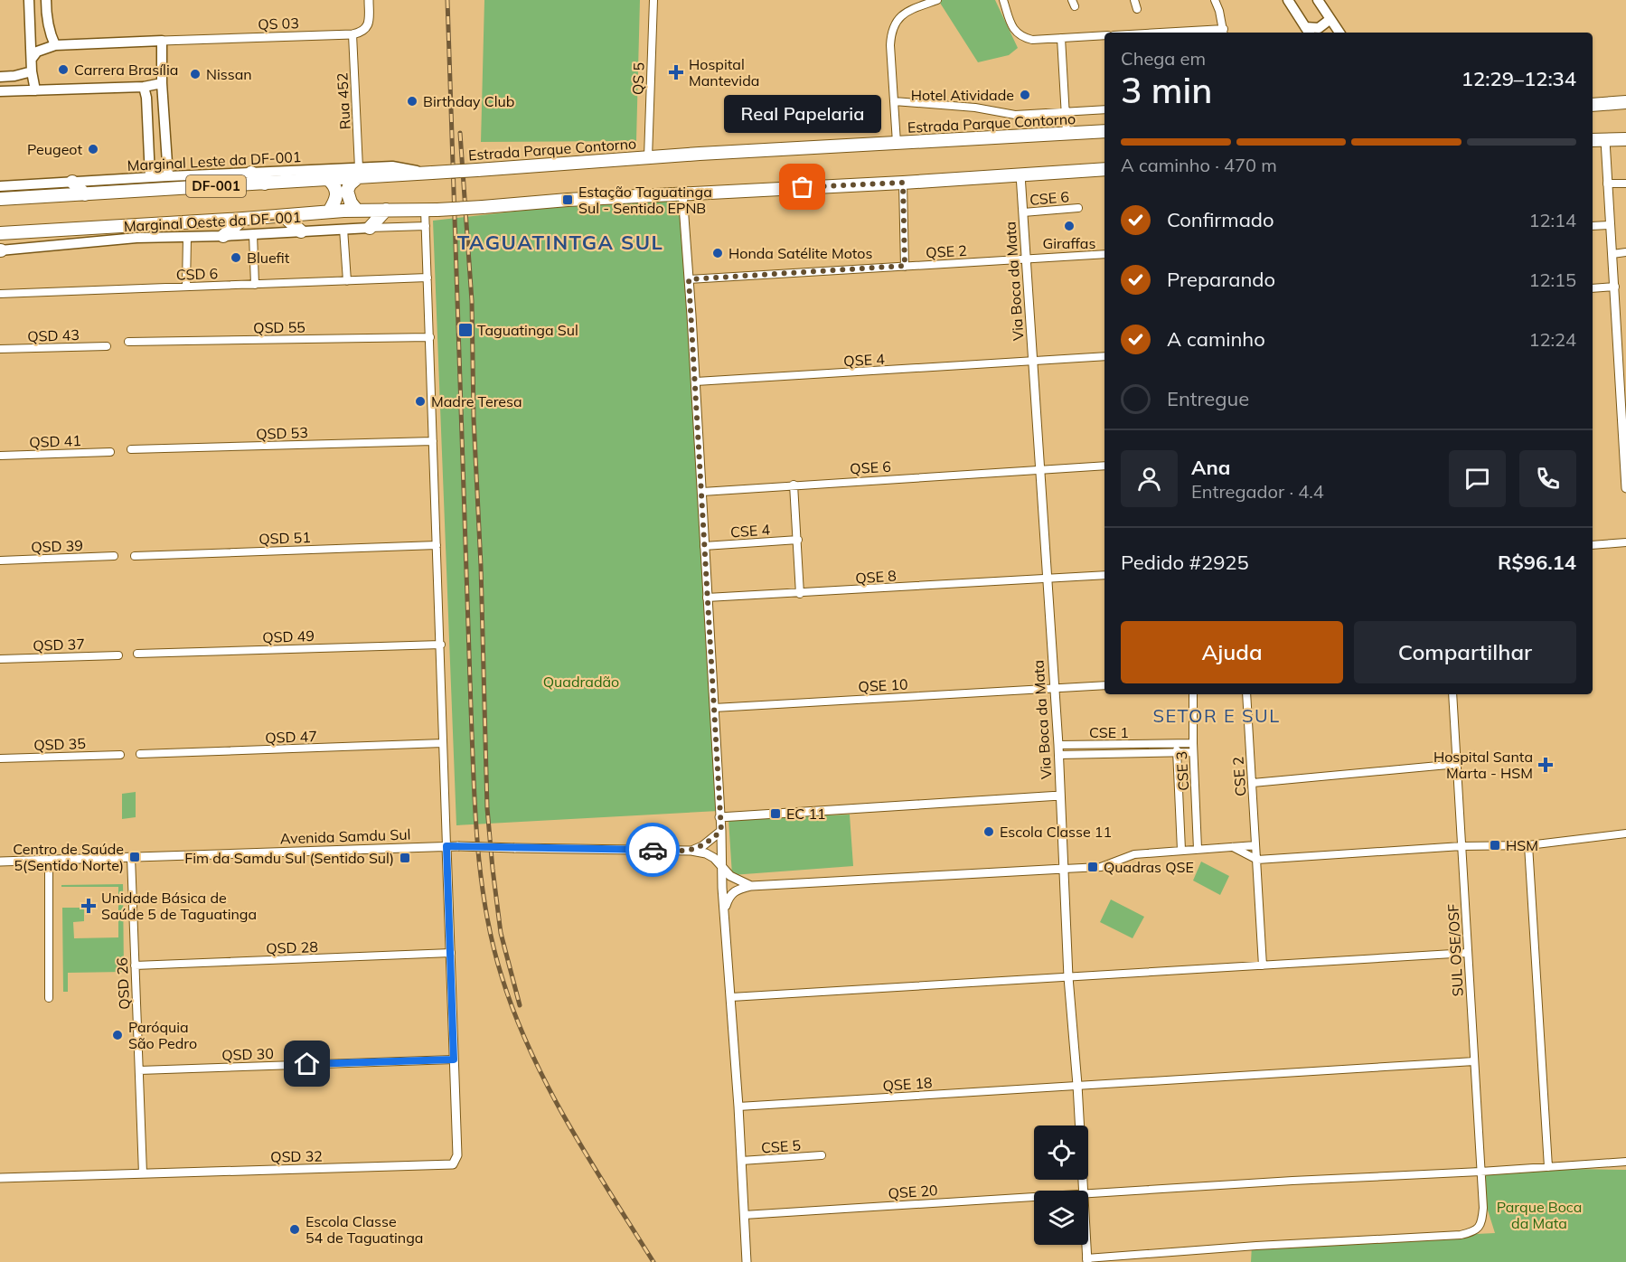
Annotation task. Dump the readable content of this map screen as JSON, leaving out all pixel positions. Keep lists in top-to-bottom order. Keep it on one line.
{"streets":{"highway":["Estrada Parque Contorno","DF-001"],"main road":["QS 03","Marginal Leste da DF-001","Marginal Oeste da DF-001"],"street":["QS 5","Rua 452","CSE 6","QSE 2","CSD 6","Via Boca da Mata","QSD 55","QSD 43","QSE 4","QSD 53","QSD 41","QSE 6","CSE 4","QSD 51","QSD 39","QSE 8","QSD 49","QSD 37","QSE 10","CSE 1","QSD 47","QSD 35","CSE 3","CSE 2","Avenida Samdu Sul","QSD 28","SUL OSE/OSF","QSD 26","QSD 30","QSE 18","CSE 5","QSD 32","QSE 20"]},"crossings":[["QS 03","Rua 452"],["QS 5","Estrada Parque Contorno"],["Rua 452","Estrada Parque Contorno"],["Rua 452","Marginal Leste da DF-001"],["Estrada Parque Contorno","Marginal Leste da DF-001"],["DF-001","Via Boca da Mata"],["CSE 6","Via Boca da Mata"],["QSE 2","Via Boca da Mata"],["Via Boca da Mata","QSE 4"],["Via Boca da Mata","QSE 6"],["Via Boca da Mata","QSE 8"],["Via Boca da Mata","QSE 10"],["Via Boca da Mata","CSE 1"],["Via Boca da Mata","SUL OSE/OSF"],["Via Boca da Mata","QSE 18"],["CSE 1","CSE 3"],["Avenida Samdu Sul","QSD 26"],["QSD 28","QSD 26"],["SUL OSE/OSF","QSE 18"],["SUL OSE/OSF","QSE 20"],["QSD 26","QSD 30"],["QSD 26","QSD 32"],["QSD 30","QSD 32"]],"districts":["TAGUATINTGA SUL","SETOR E SUL"],"parks":["Quadradão","Parque Boca da Mata"],"places":{"other":["Carrera Brasília","Nissan","Hotel Atividade","Birthday Club","Peugeot","Real Papelaria","Giraffas","Honda Satélite Motos","Bluefit","Madre Teresa","Escola Classe 11","Paróquia São Pedro","Escola Classe 54 de Taguatinga"],"health":["Hospital Mantevida","Hospital Santa Marta - HSM","Unidade Básica de Saúde 5 de Taguatinga"],"transit":["Estação Taguatinga Sul - Sentido EPNB","Taguatinga Sul","EC 11","HSM","Centro de Saúde 5(Sentido Norte)","Fim da Samdu Sul (Sentido Sul)","Quadras QSE"]},"page":{"heading":["3 min","Chega em","12:29–12:34"],"panel":["Ana","Entregador · 4.4","Pedido #2925","R$96.14"],"bubble":"Real Papelaria","bar":"A caminho · 470 m","list":[["Confirmado","12:14"],["Preparando","12:15"],["A caminho","12:24"],"Entregue"],"buttons":["Ajuda","Compartilhar"]}}
